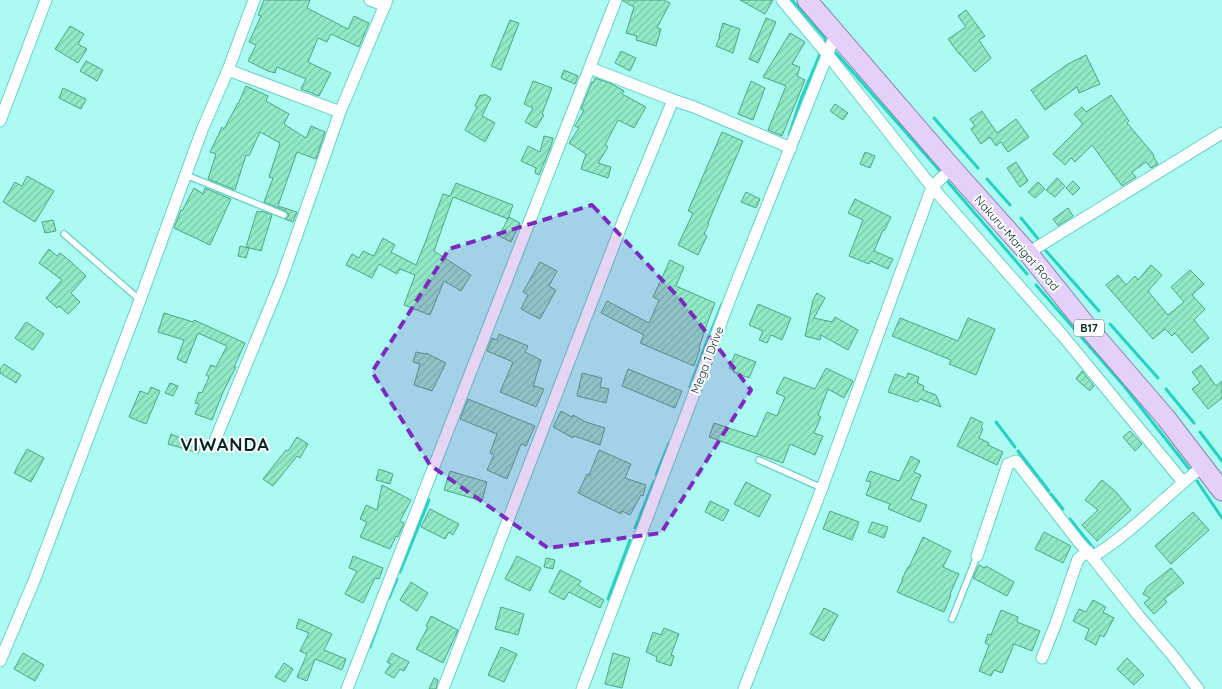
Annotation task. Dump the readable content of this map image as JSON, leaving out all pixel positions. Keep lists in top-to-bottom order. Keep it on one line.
{"streets":{"main road":["Nakuru-Marigat Road","B17"],"street":["Mega 1 Drive"]},"crossings":[["Nakuru-Marigat Road","Mega 1 Drive"]],"districts":["VIWANDA"]}
